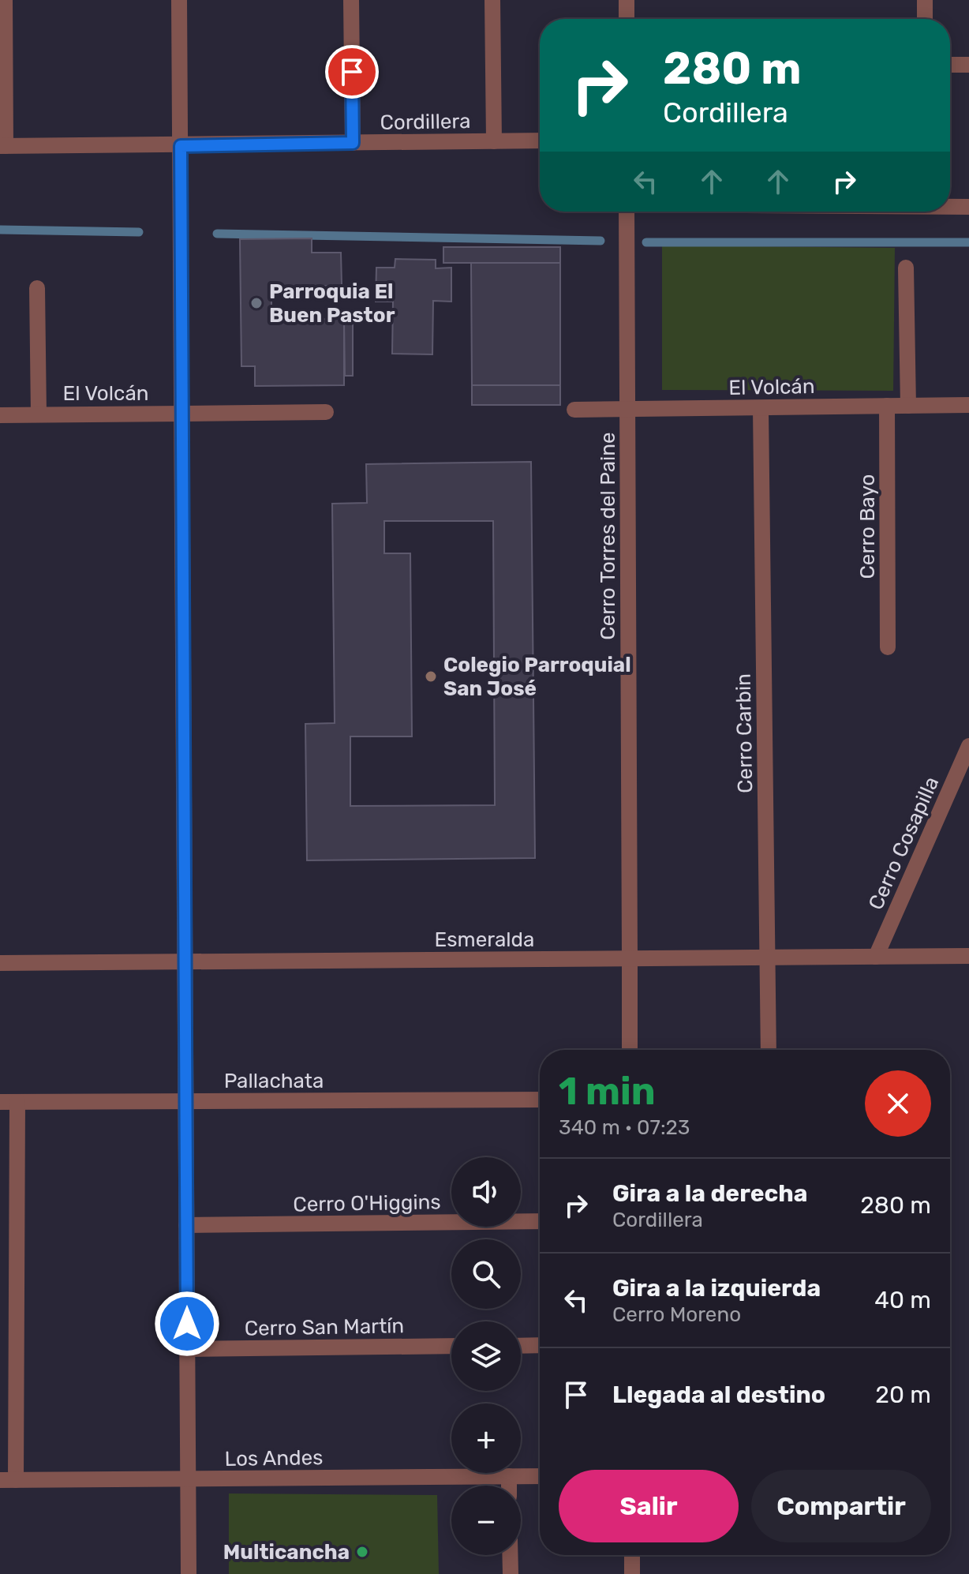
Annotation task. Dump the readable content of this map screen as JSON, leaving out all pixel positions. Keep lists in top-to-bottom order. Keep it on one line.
{"streets":{"street":["Cordillera","El Volcán","Cerro Bayo","Cerro Torres del Paine","Cerro Carbin","Cerro Cosapilla","Esmeralda","Pallachata","Cerro O'Higgins","Cerro San Martín","Los Andes"]},"crossings":[["El Volcán","Cerro Bayo"],["El Volcán","Cerro Torres del Paine"],["El Volcán","Cerro Carbin"],["Cerro Torres del Paine","Esmeralda"],["Cerro Carbin","Esmeralda"],["Cerro Cosapilla","Esmeralda"]],"places":["Parroquia El Buen Pastor","Colegio Parroquial San José","Multicancha"],"page":{"turn":["280 m","Cordillera"],"heading":["1 min","340 m · 07:23"],"map_buttons":["+","−"],"list":[{"name":"Gira a la derecha","note":"Cordillera","value":"280 m"},{"name":"Gira a la izquierda","note":"Cerro Moreno","value":"40 m"},{"name":"Llegada al destino","value":"20 m"}],"buttons":["Salir","Compartir"]}}
